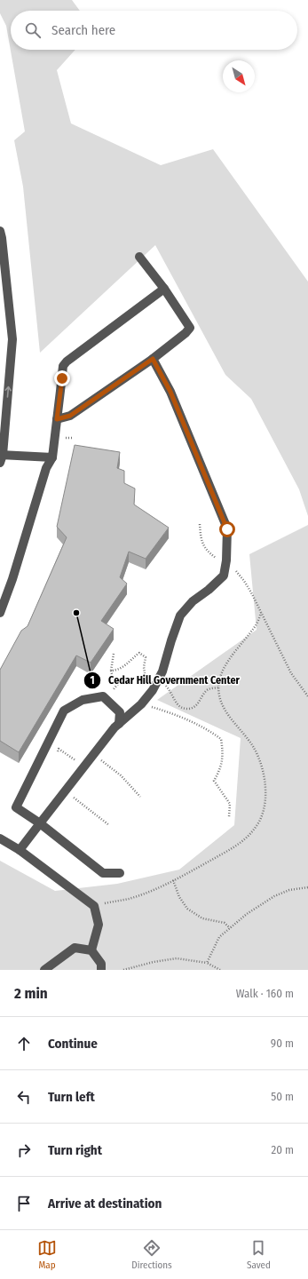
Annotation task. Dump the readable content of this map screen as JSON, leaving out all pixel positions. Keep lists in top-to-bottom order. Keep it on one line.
{"places":["Cedar Hill Government Center"],"north":"bottom right","page":{"search":"Search here","heading":["2 min","Walk · 160 m"],"list":[["Continue","90 m"],["Turn left","50 m"],["Turn right","20 m"],"Arrive at destination"],"nav":["Map","Directions","Saved"]}}
